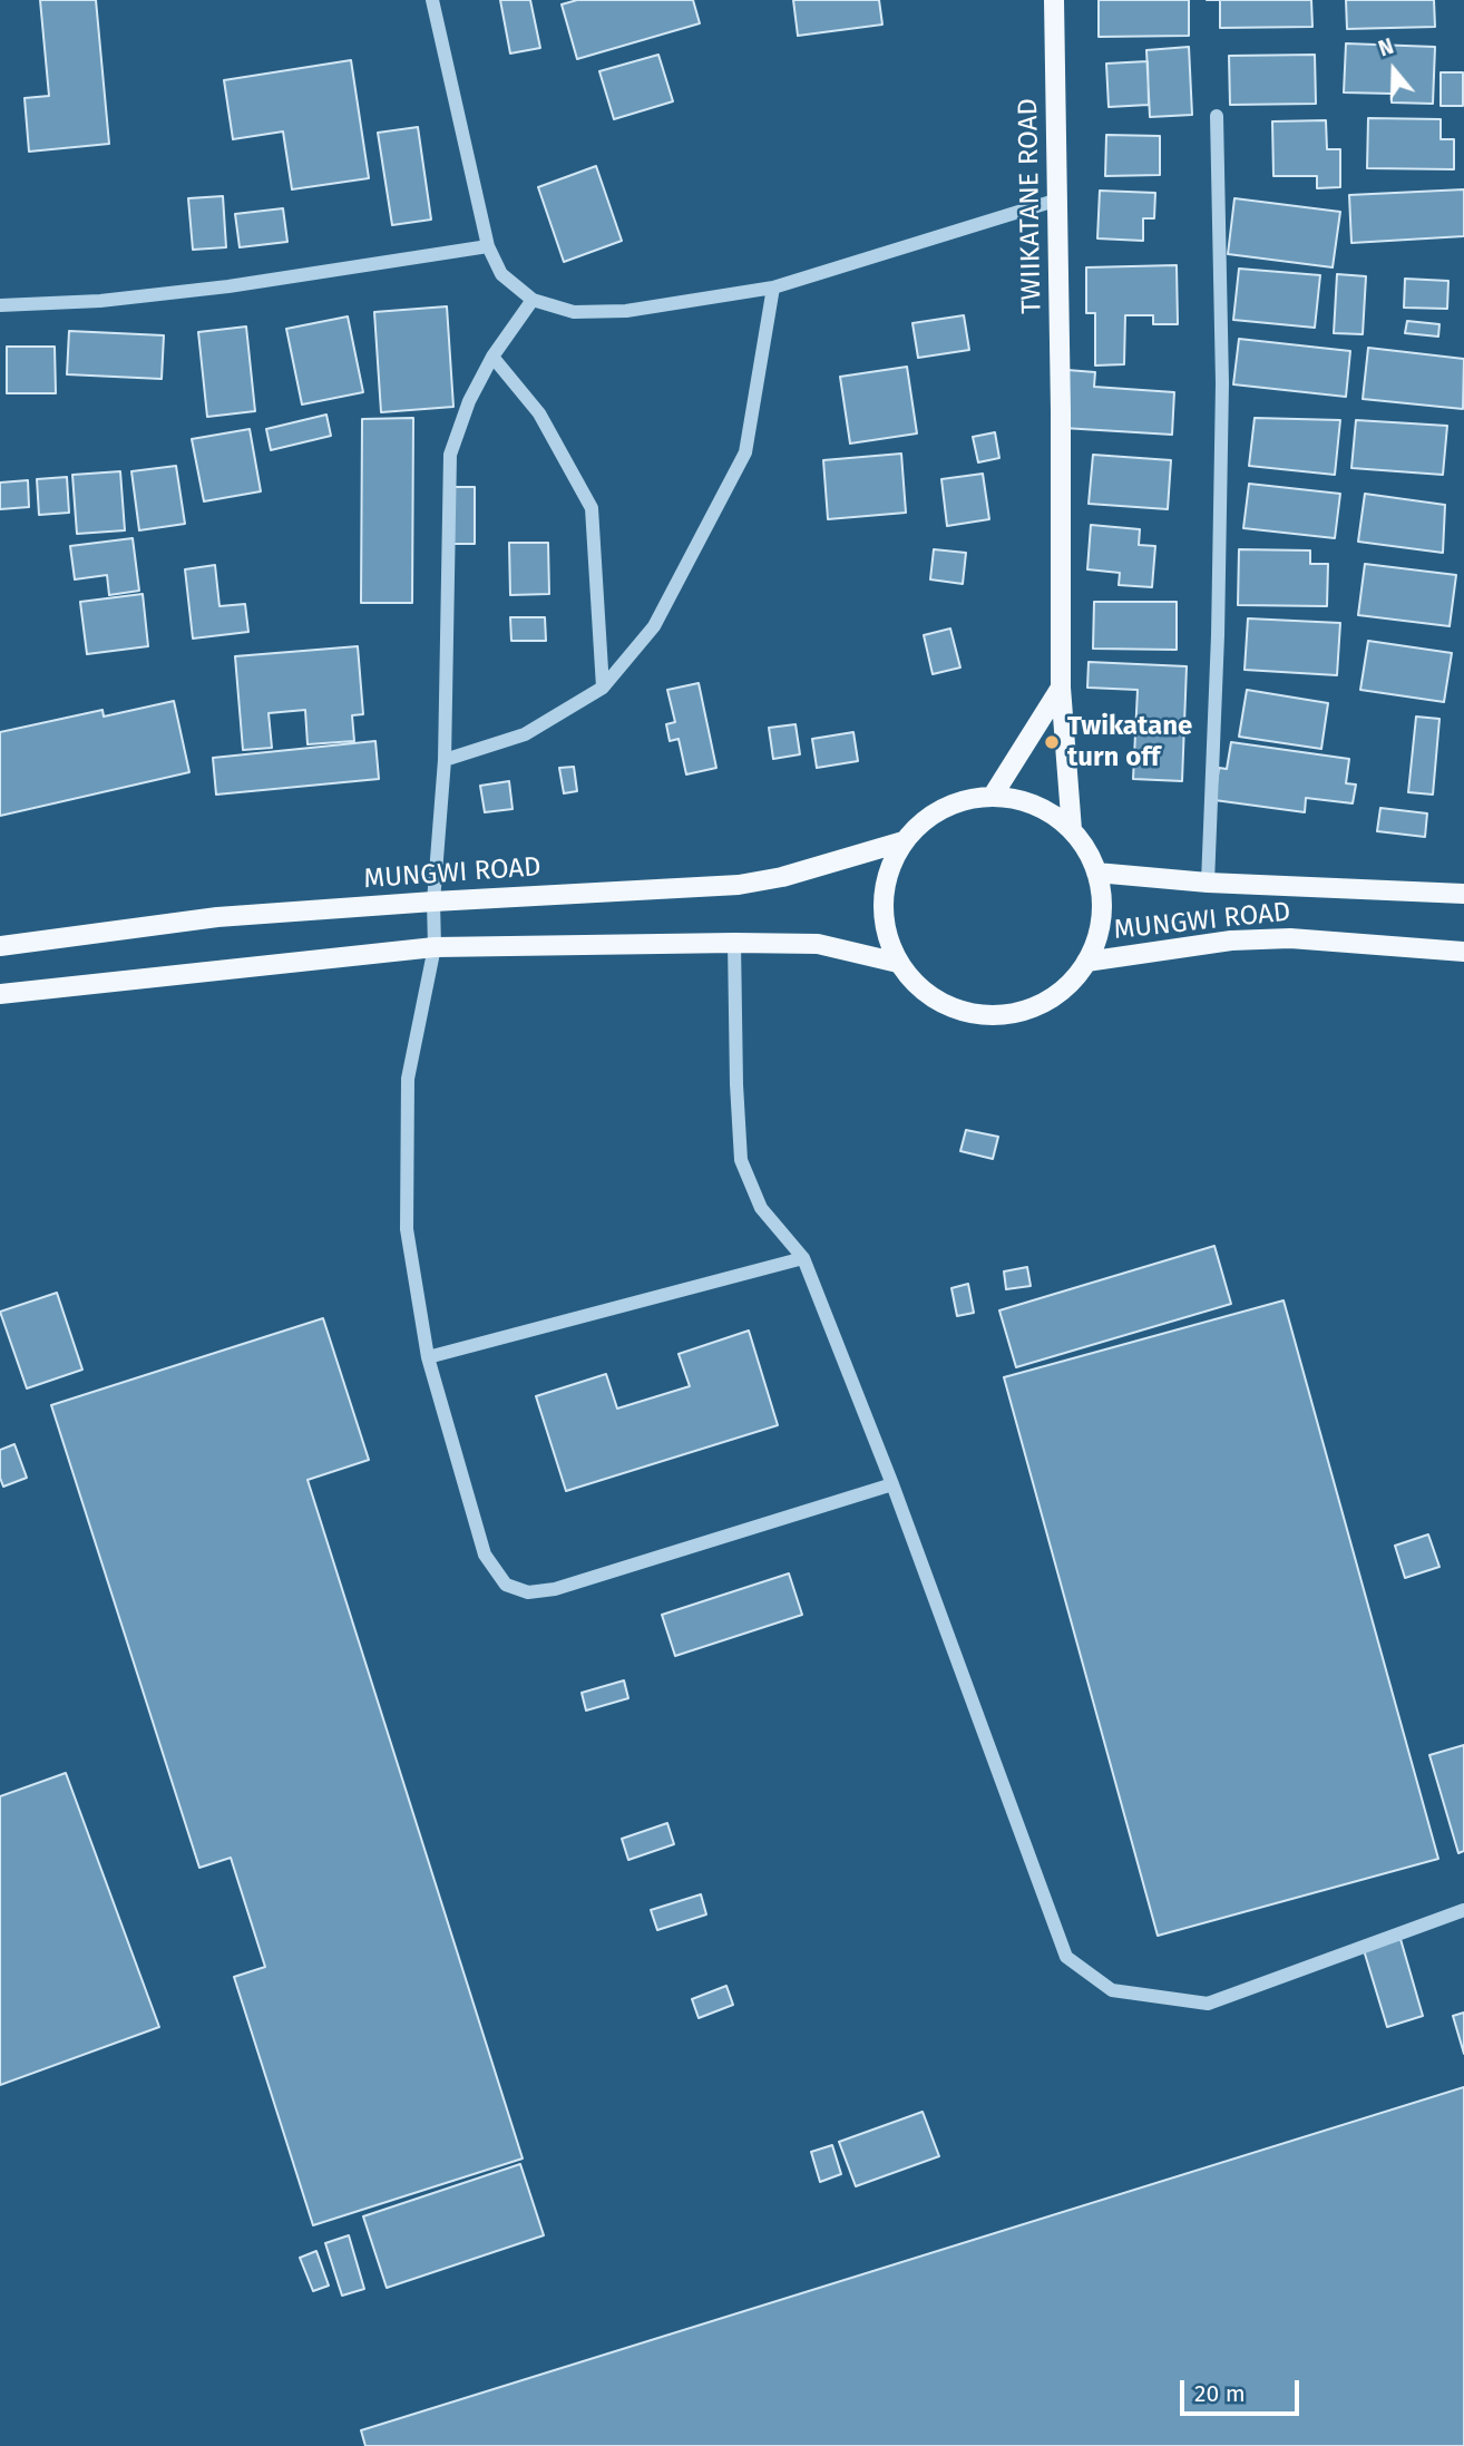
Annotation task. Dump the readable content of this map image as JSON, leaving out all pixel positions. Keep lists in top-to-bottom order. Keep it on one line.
{"streets":{"main road":["TWIIKATANE ROAD","MUNGWI ROAD"]},"crossings":[["TWIIKATANE ROAD","MUNGWI ROAD"]],"places":["Twikatane turn off"],"scale_bar":"20 m","north":"top"}
